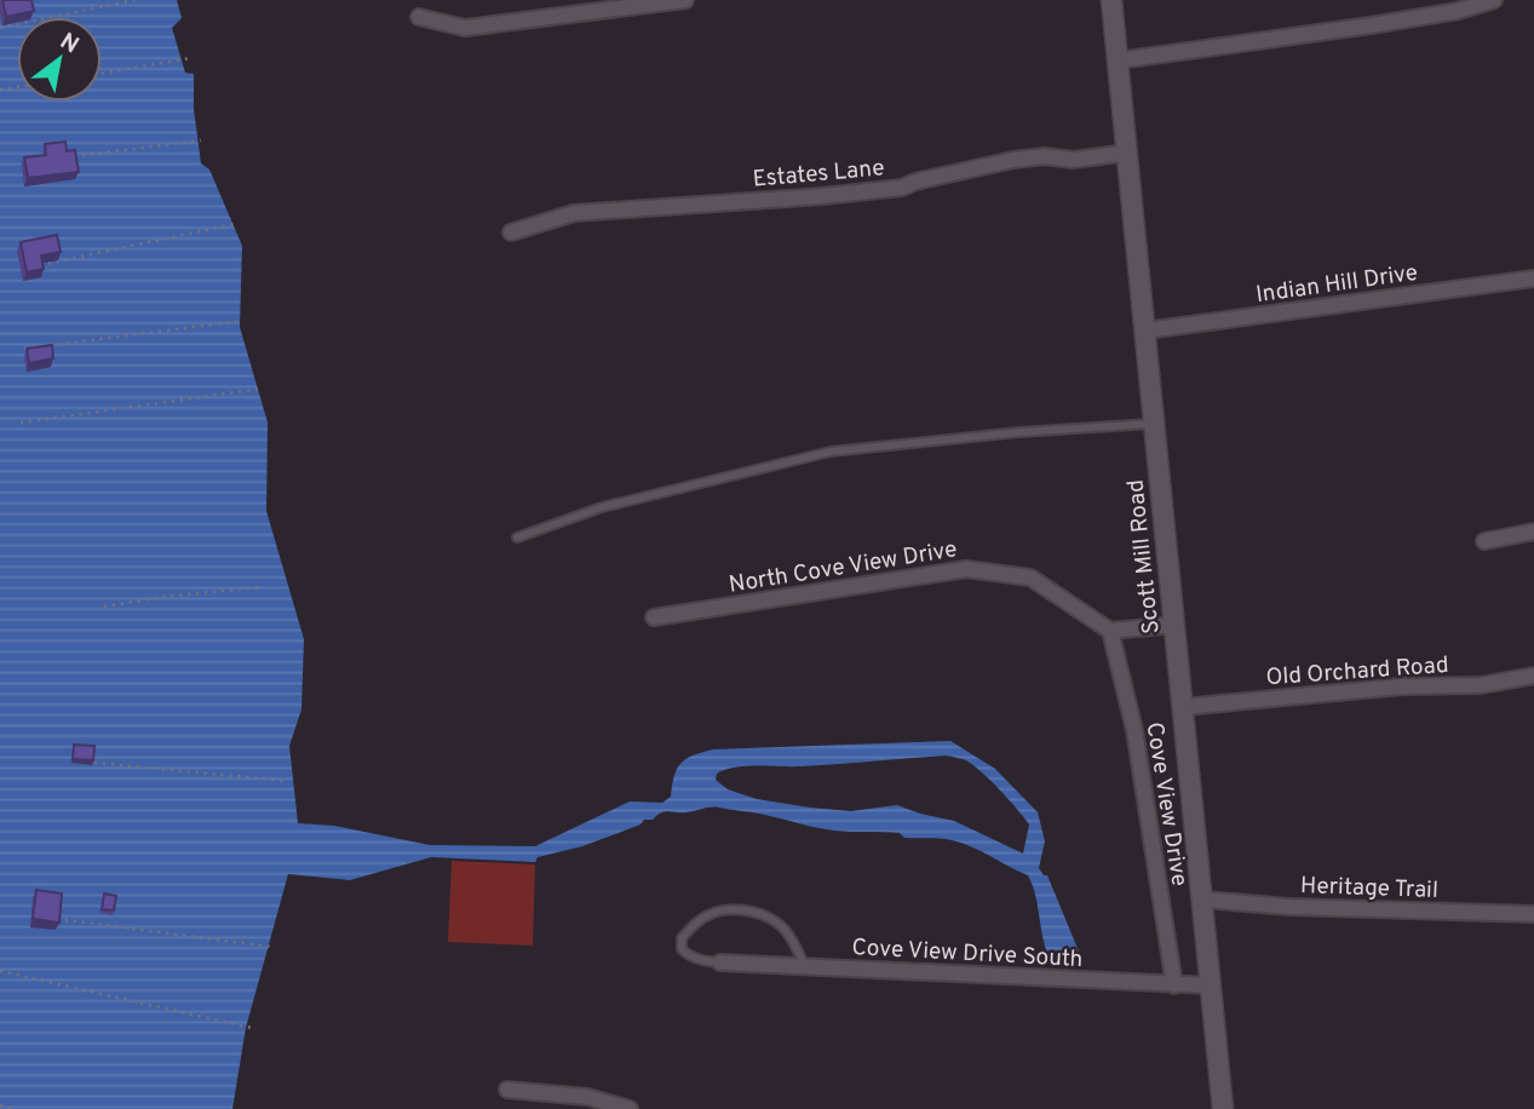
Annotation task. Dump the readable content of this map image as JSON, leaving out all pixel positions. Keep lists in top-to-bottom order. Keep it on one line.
{"streets":{"street":["Estates Lane","Indian Hill Drive","Scott Mill Road","North Cove View Drive","Old Orchard Road","Cove View Drive","Heritage Trail","Cove View Drive South"]},"crossings":[["Estates Lane","Scott Mill Road"],["Indian Hill Drive","Scott Mill Road"],["Scott Mill Road","Old Orchard Road"],["Scott Mill Road","Heritage Trail"],["Scott Mill Road","Cove View Drive South"],["North Cove View Drive","Cove View Drive"],["Cove View Drive","Cove View Drive South"]],"north":"top right"}
